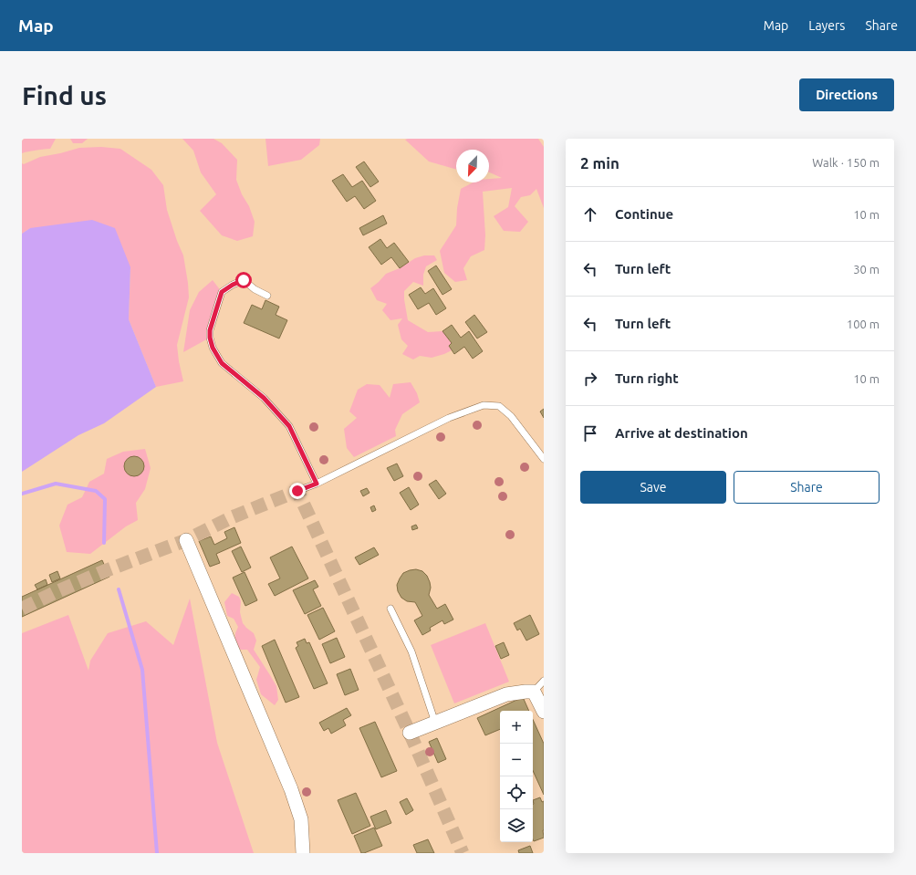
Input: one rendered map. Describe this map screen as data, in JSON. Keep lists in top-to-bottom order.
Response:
{
  "north": "bottom left",
  "page": {
    "header": "Map",
    "nav": ["Map", "Layers", "Share"],
    "buttons": [
      "Directions",
      ["Save", "Share"]
    ],
    "title": "Find us",
    "heading": ["2 min", "Walk · 150 m"],
    "list": [
      ["Continue", "10 m"],
      ["Turn left", "30 m"],
      ["Turn left", "100 m"],
      ["Turn right", "10 m"],
      "Arrive at destination"
    ],
    "map_buttons": ["+", "−"]
  }
}
